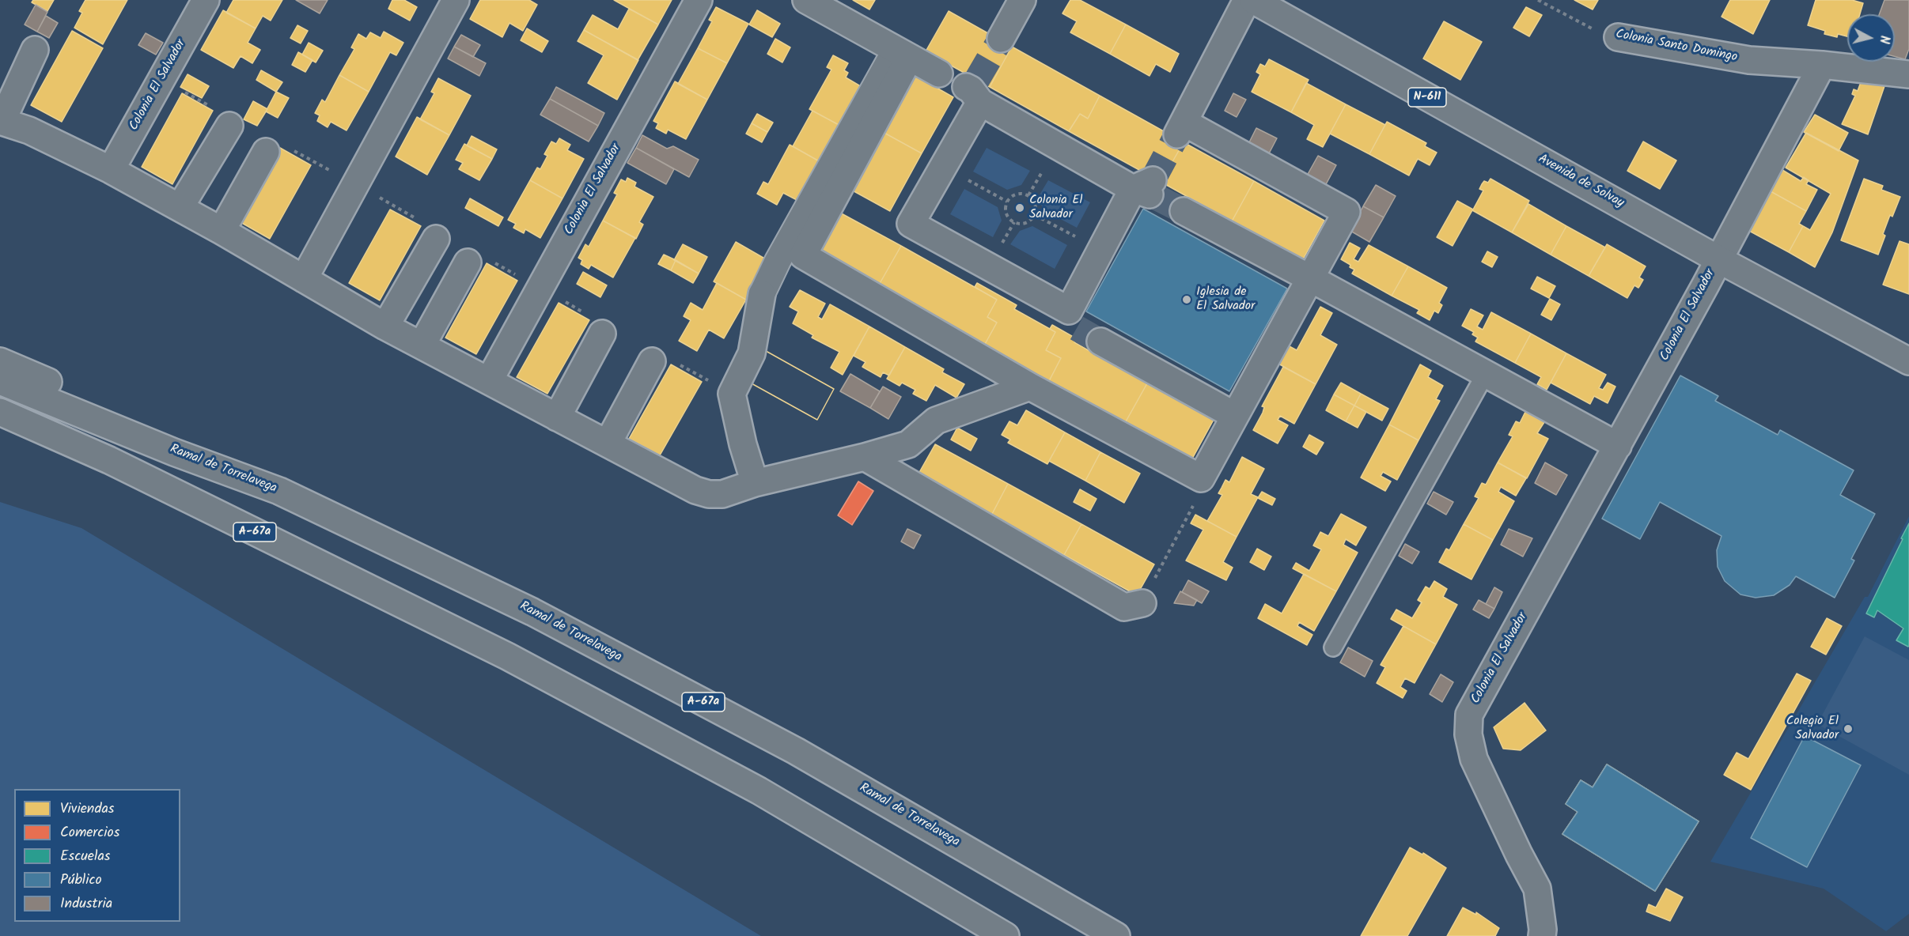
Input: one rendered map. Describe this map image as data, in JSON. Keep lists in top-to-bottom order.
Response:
{
  "streets": {
    "main road": [
      "Colonia Santo Domingo",
      "Colonia El Salvador",
      "N-611",
      "Avenida de Solvay",
      "Ramal de Torrelavega",
      "A-67a"
    ]
  },
  "crossings": [
    ["Colonia El Salvador", "Avenida de Solvay"]
  ],
  "places": ["Colonia El Salvador", "Iglesia de El Salvador", "Colegio El Salvador"],
  "legend": [
    "Viviendas",
    "Comercios",
    "Escuelas",
    "Público",
    "Industria"
  ],
  "north": "right"
}
